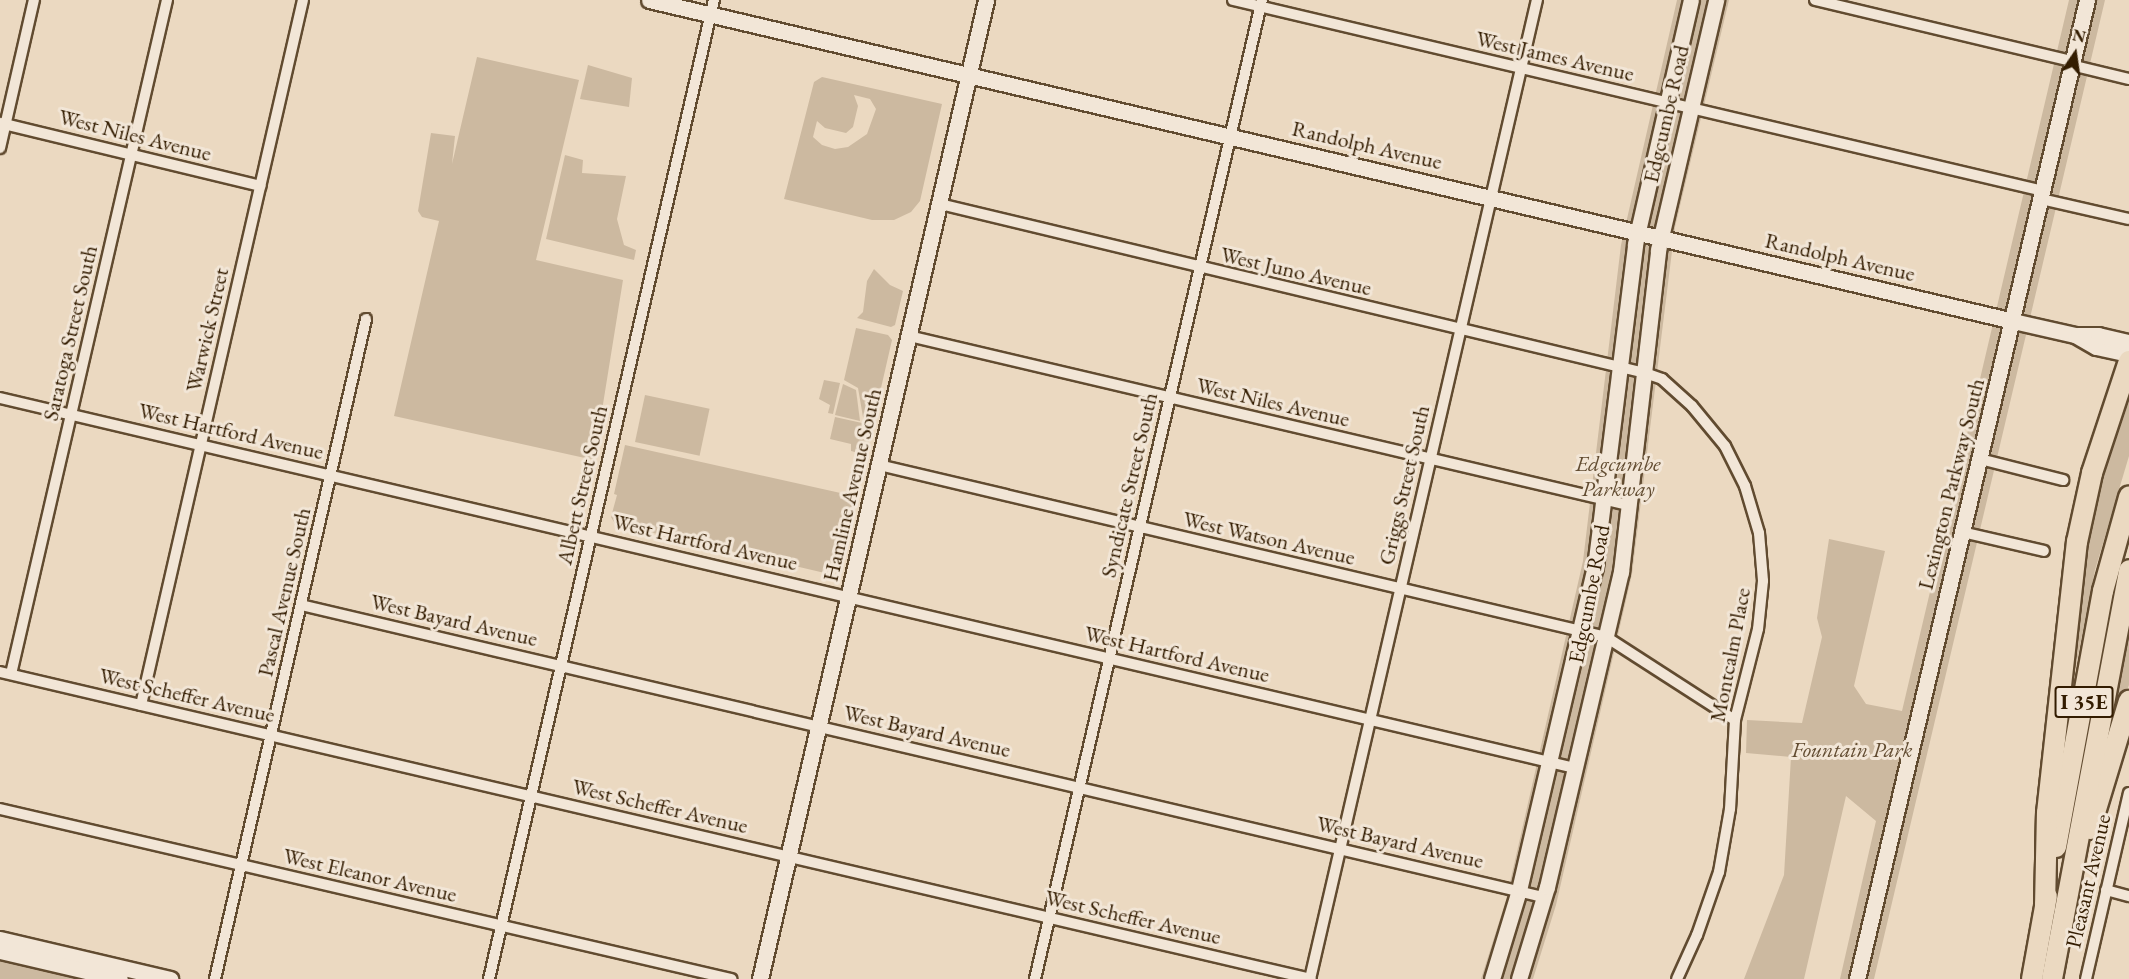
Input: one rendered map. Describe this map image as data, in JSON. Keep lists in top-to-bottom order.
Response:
{
  "streets": {
    "highway": ["I 35E"],
    "street": [
      "West James Avenue",
      "Edgcumbe Road",
      "West Niles Avenue",
      "Randolph Avenue",
      "West Juno Avenue",
      "Warwick Street",
      "Saratoga Street South",
      "West Hartford Avenue",
      "Lexington Parkway South",
      "Albert Street South",
      "Hamline Avenue South",
      "Syndicate Street South",
      "Griggs Street South",
      "West Watson Avenue",
      "Pascal Avenue South",
      "West Bayard Avenue",
      "Montcalm Place",
      "West Scheffer Avenue",
      "West Eleanor Avenue",
      "Pleasant Avenue"
    ]
  },
  "crossings": [
    ["West James Avenue", "Edgcumbe Road"],
    ["West James Avenue", "Lexington Parkway South"],
    ["West James Avenue", "Syndicate Street South"],
    ["West James Avenue", "Griggs Street South"],
    ["Edgcumbe Road", "West Niles Avenue"],
    ["Edgcumbe Road", "Randolph Avenue"],
    ["Edgcumbe Road", "West Juno Avenue"],
    ["Edgcumbe Road", "West Hartford Avenue"],
    ["Edgcumbe Road", "West Watson Avenue"],
    ["Edgcumbe Road", "West Bayard Avenue"],
    ["Edgcumbe Road", "Montcalm Place"],
    ["West Niles Avenue", "Warwick Street"],
    ["West Niles Avenue", "Saratoga Street South"],
    ["West Niles Avenue", "Hamline Avenue South"],
    ["West Niles Avenue", "Syndicate Street South"],
    ["West Niles Avenue", "Griggs Street South"],
    ["Randolph Avenue", "Lexington Parkway South"],
    ["Randolph Avenue", "Albert Street South"],
    ["Randolph Avenue", "Hamline Avenue South"],
    ["Randolph Avenue", "Syndicate Street South"],
    ["Randolph Avenue", "Griggs Street South"],
    ["West Juno Avenue", "Hamline Avenue South"],
    ["West Juno Avenue", "Syndicate Street South"],
    ["West Juno Avenue", "Griggs Street South"],
    ["West Juno Avenue", "Montcalm Place"],
    ["Warwick Street", "West Hartford Avenue"],
    ["Warwick Street", "West Scheffer Avenue"],
    ["Saratoga Street South", "West Hartford Avenue"],
    ["Saratoga Street South", "West Scheffer Avenue"],
    ["West Hartford Avenue", "Albert Street South"],
    ["West Hartford Avenue", "Hamline Avenue South"],
    ["West Hartford Avenue", "Syndicate Street South"],
    ["West Hartford Avenue", "Griggs Street South"],
    ["West Hartford Avenue", "Pascal Avenue South"],
    ["Albert Street South", "West Bayard Avenue"],
    ["Albert Street South", "West Scheffer Avenue"],
    ["Albert Street South", "West Eleanor Avenue"],
    ["Hamline Avenue South", "West Watson Avenue"],
    ["Hamline Avenue South", "West Bayard Avenue"],
    ["Hamline Avenue South", "West Scheffer Avenue"],
    ["Syndicate Street South", "West Watson Avenue"],
    ["Syndicate Street South", "West Bayard Avenue"],
    ["Syndicate Street South", "West Scheffer Avenue"],
    ["Griggs Street South", "West Watson Avenue"],
    ["Griggs Street South", "West Bayard Avenue"],
    ["Griggs Street South", "West Scheffer Avenue"],
    ["West Watson Avenue", "Montcalm Place"],
    ["Pascal Avenue South", "West Bayard Avenue"],
    ["Pascal Avenue South", "West Scheffer Avenue"],
    ["Pascal Avenue South", "West Eleanor Avenue"]
  ],
  "parks": ["Edgcumbe Parkway", "Fountain Park"],
  "north": "top"
}
